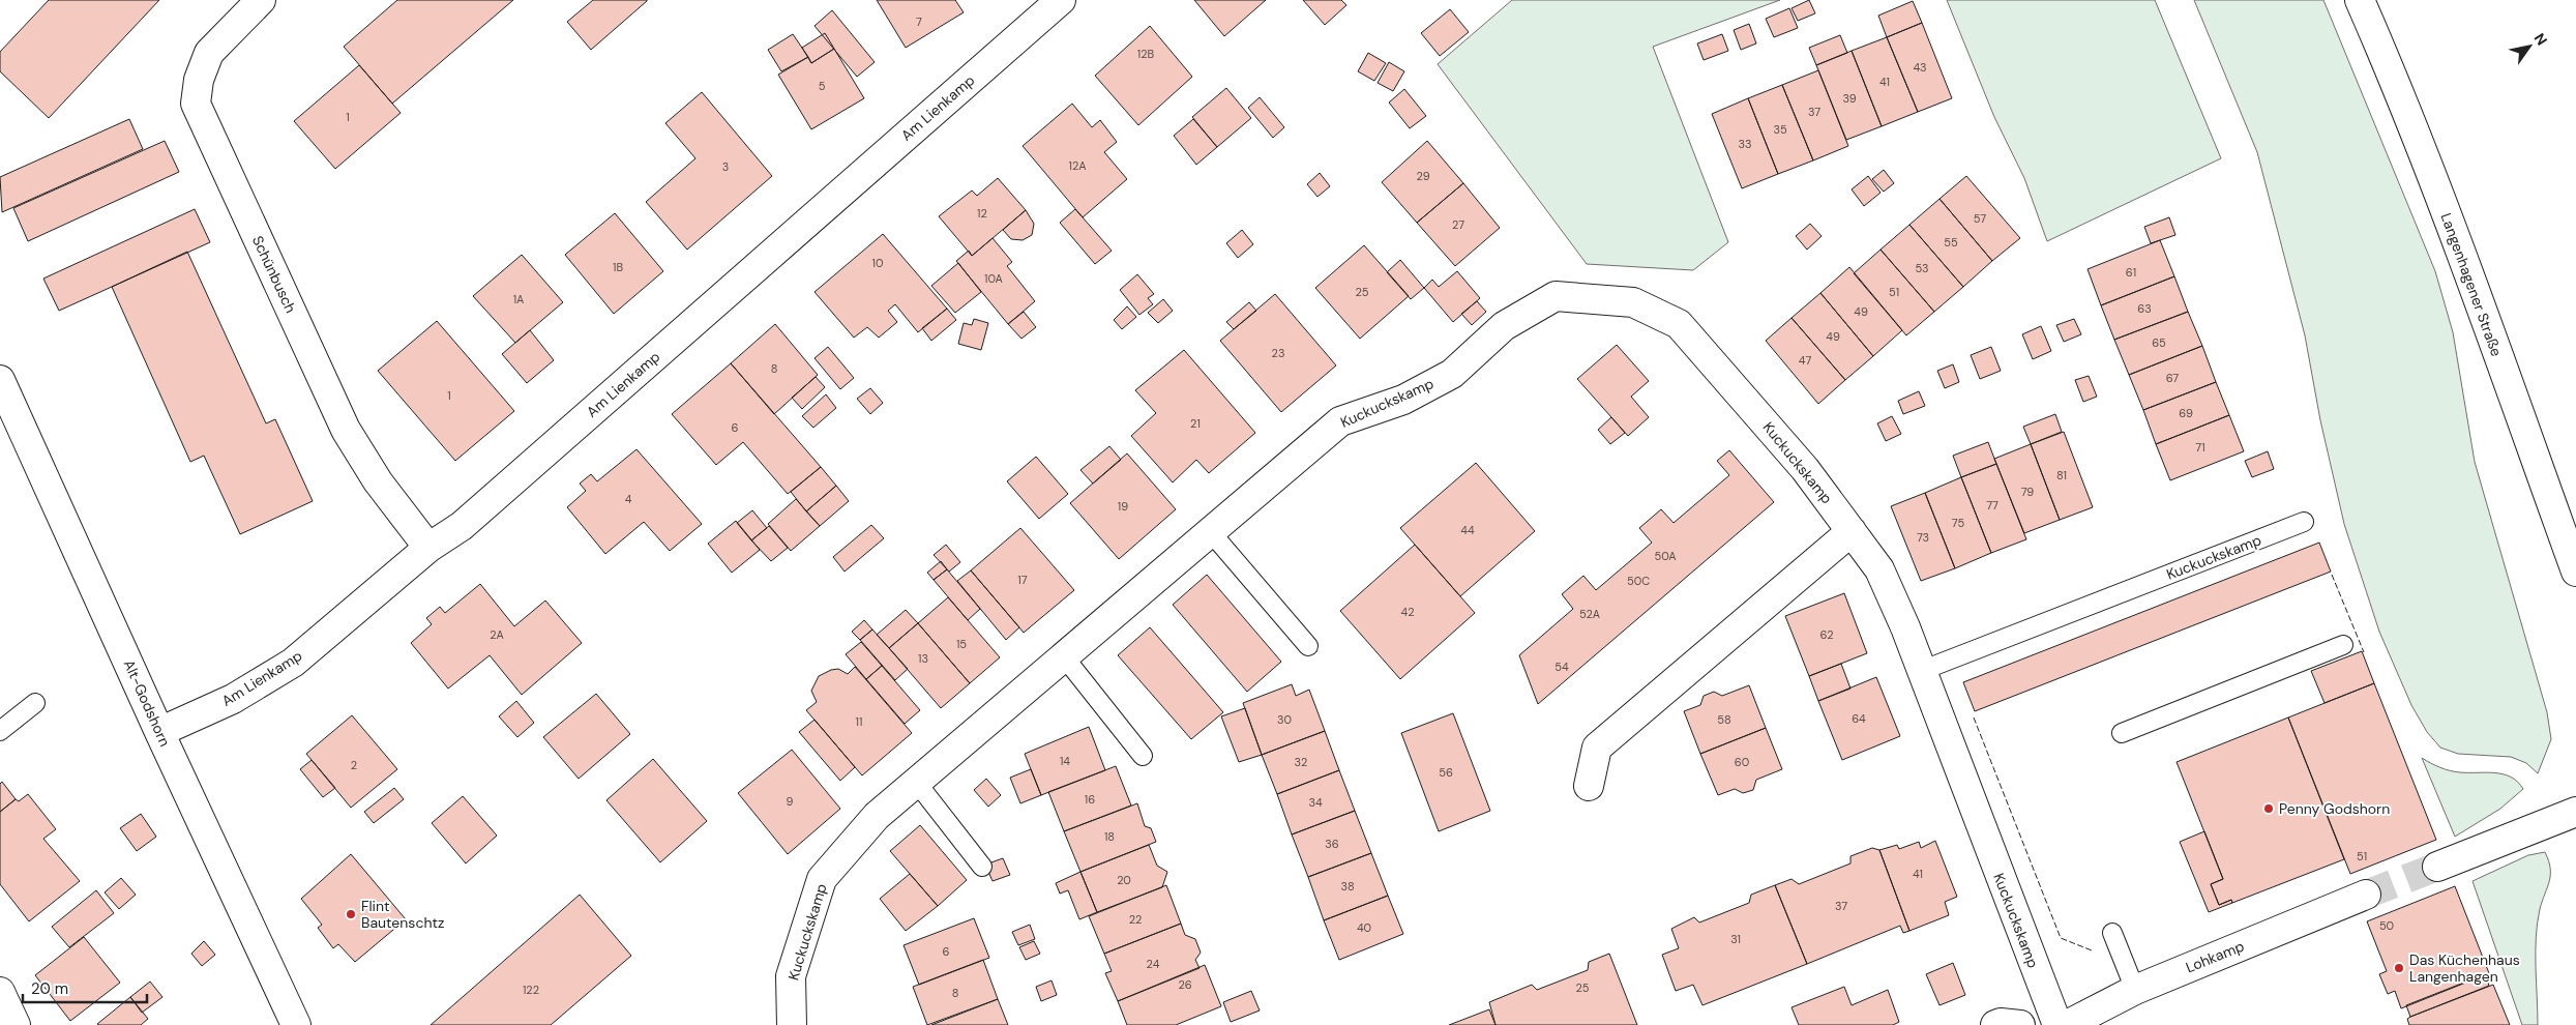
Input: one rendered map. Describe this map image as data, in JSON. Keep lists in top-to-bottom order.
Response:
{
  "streets": {
    "street": [
      "Am Lienkamp",
      "Schünbusch",
      "Langenhagener Straße",
      "Kuckuckskamp",
      "Alt-Godshorn",
      "Lohkamp"
    ]
  },
  "crossings": [
    ["Am Lienkamp", "Schünbusch"],
    ["Am Lienkamp", "Alt-Godshorn"]
  ],
  "places": ["Penny Godshorn", "Flint Bautenschtz", "Das Küchenhaus Langenhagen"],
  "house_numbers": [
    "7",
    "12B",
    "43",
    "41",
    "5",
    "39",
    "37",
    "1",
    "35",
    "33",
    "12A",
    "3",
    "29",
    "12",
    "57",
    "27",
    "55",
    "10",
    "1B",
    "53",
    "61",
    "10A",
    "25",
    "51",
    "1A",
    "63",
    "49",
    "49",
    "65",
    "23",
    "47",
    "8",
    "67",
    "1",
    "69",
    "21",
    "6",
    "71",
    "81",
    "79",
    "4",
    "77",
    "19",
    "75",
    "44",
    "73",
    "50A",
    "17",
    "50C",
    "42",
    "52A",
    "2A",
    "62",
    "15",
    "13",
    "54",
    "64",
    "30",
    "58",
    "11",
    "14",
    "32",
    "60",
    "2",
    "56",
    "16",
    "9",
    "34",
    "18",
    "36",
    "51",
    "41",
    "20",
    "38",
    "37",
    "22",
    "50",
    "40",
    "31",
    "6",
    "24",
    "26",
    "25",
    "122",
    "8"
  ],
  "scale_bar": "20 m",
  "north": "top right"
}
